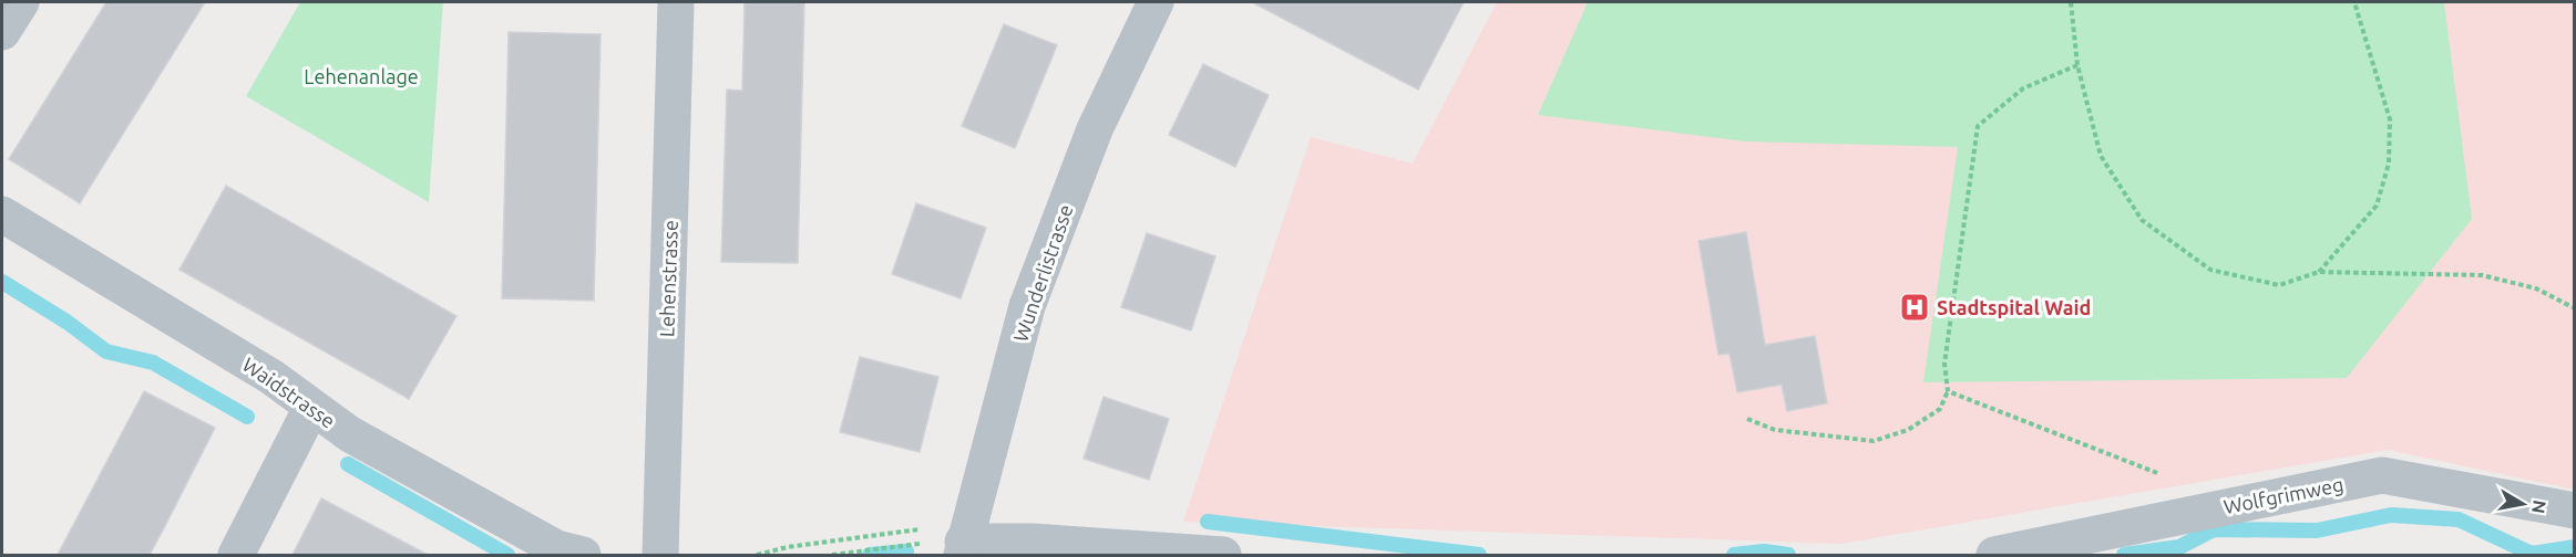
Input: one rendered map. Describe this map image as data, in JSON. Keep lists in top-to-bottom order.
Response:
{
  "streets": {
    "street": [
      "Wunderlistrasse",
      "Lehenstrasse",
      "Waidstrasse",
      "Wolfgrimweg"
    ]
  },
  "parks": ["Lehenanlage"],
  "places": {
    "hospital": ["Stadtspital Waid"]
  },
  "north": "right"
}
